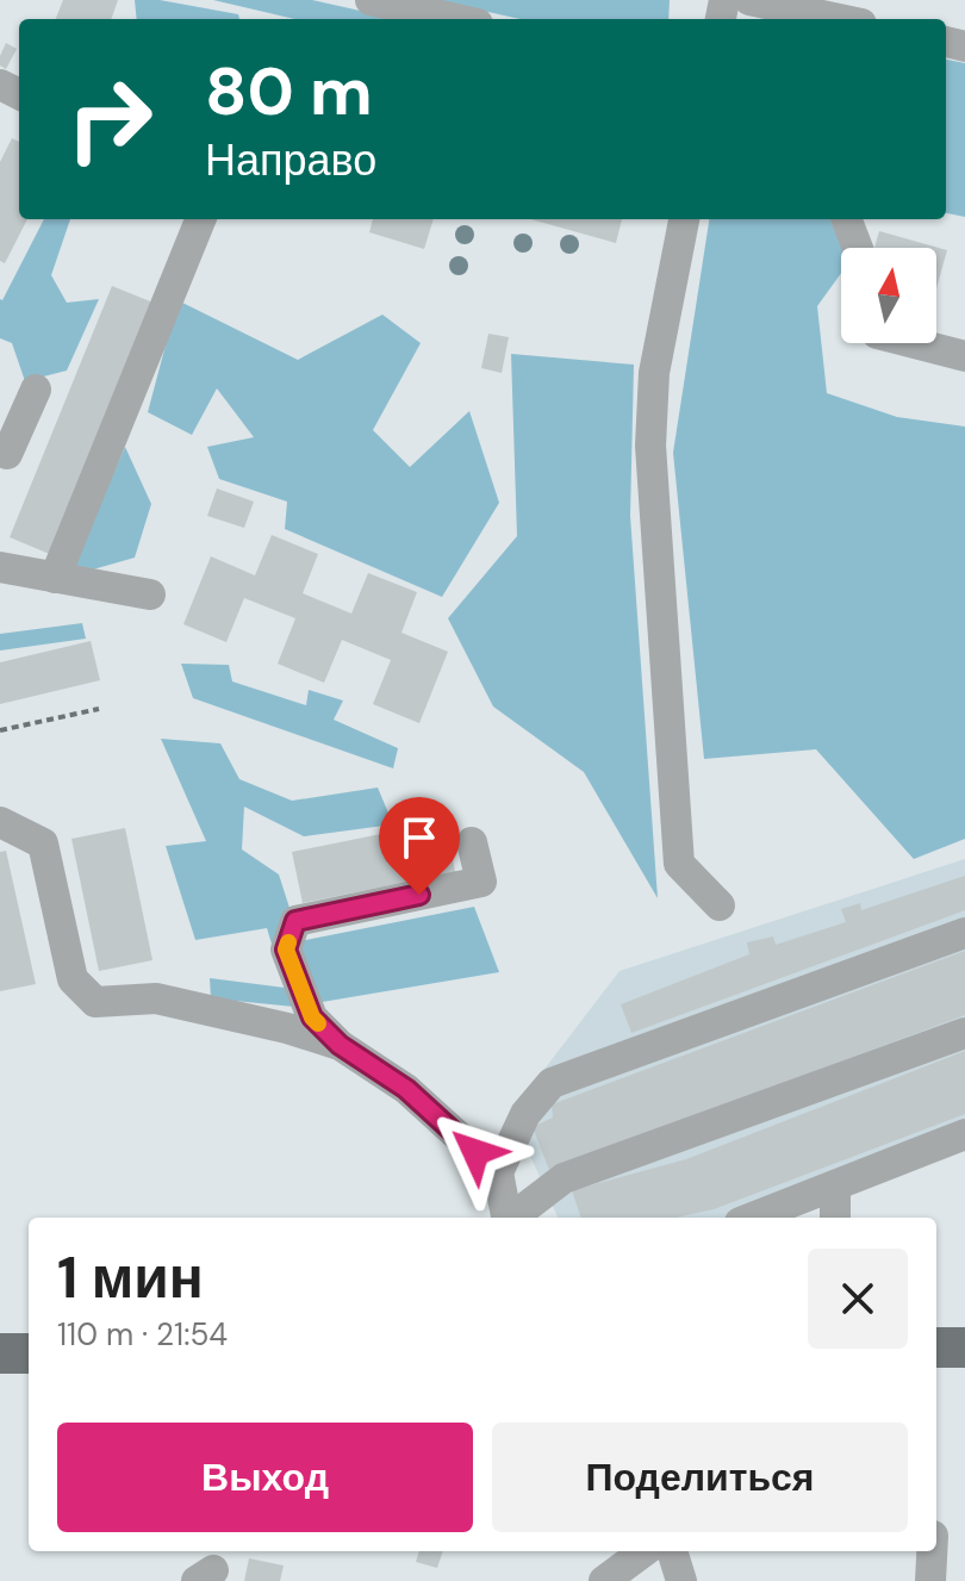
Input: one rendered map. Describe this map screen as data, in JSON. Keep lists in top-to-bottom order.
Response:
{
  "north": "top",
  "page": {
    "turn": ["80 m", "Направо"],
    "heading": ["1 мин", "110 m · 21:54"],
    "buttons": ["Выход", "Поделиться"]
  }
}
